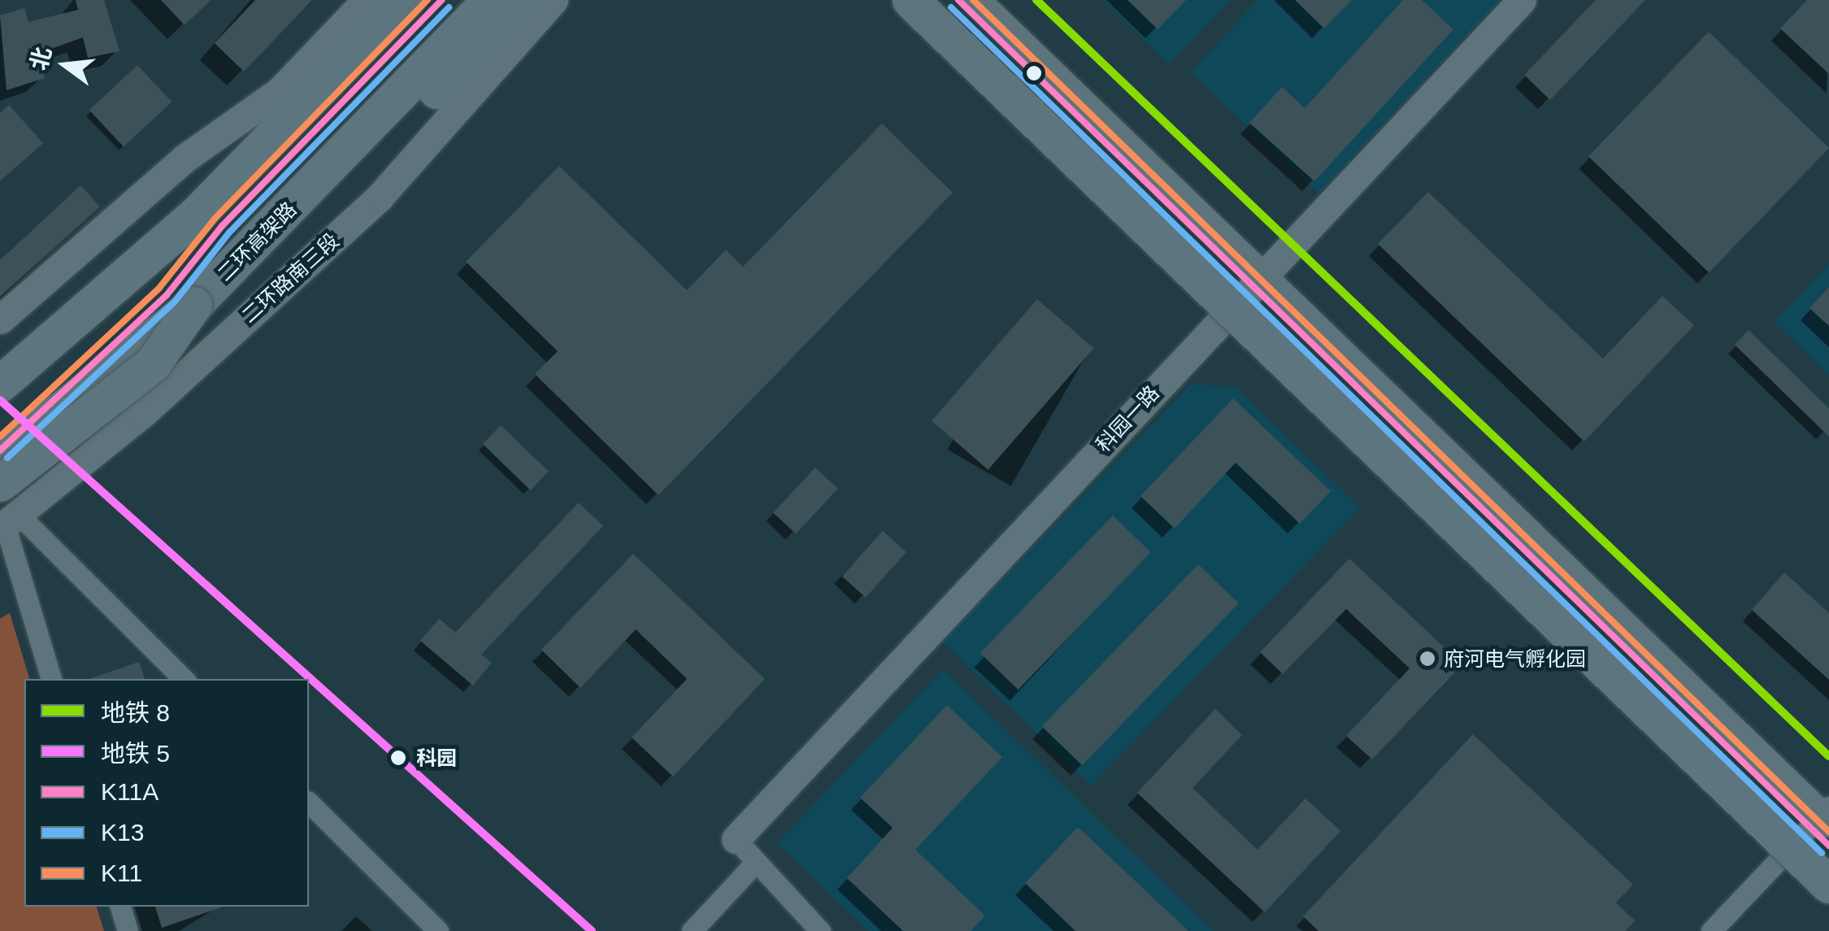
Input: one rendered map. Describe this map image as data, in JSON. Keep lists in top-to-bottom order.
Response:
{
  "streets": {
    "highway": ["二环高架路"],
    "main road": ["二环路南三段", "科园一路"]
  },
  "places": ["府河电气孵化园", "科园"],
  "lines": [
    "metro line 8",
    "transit line K11A",
    "transit line K11",
    "transit line K13",
    "metro line 5"
  ],
  "legend": [
    "地铁 8",
    "地铁 5",
    "K11A",
    "K13",
    "K11"
  ],
  "north": "left"
}
